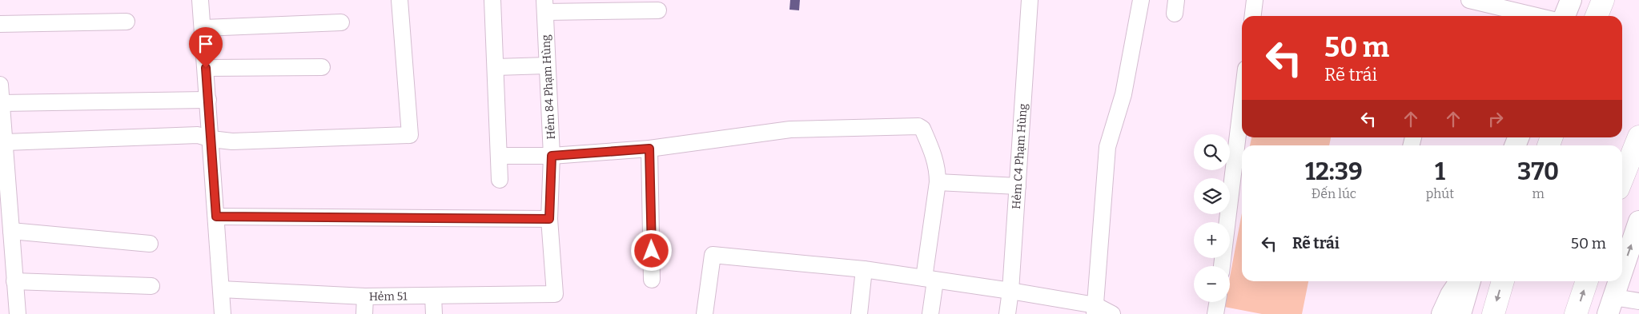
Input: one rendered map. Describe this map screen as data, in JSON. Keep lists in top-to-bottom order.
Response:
{
  "streets": {
    "street": ["Hẻm 84 Phạm Hùng", "Hẻm C4 Phạm Hùng", "Hẻm 51"]
  },
  "crossings": [
    ["Hẻm 84 Phạm Hùng", "Hẻm 51"]
  ],
  "page": {
    "turn": ["50 m", "Rẽ trái"],
    "map_buttons": ["+", "−"],
    "eta": [
      "12:39",
      "Đến lúc",
      "1",
      "phút",
      "370",
      "m"
    ],
    "list": [
      {
        "name": "Rẽ trái",
        "value": "50 m"
      }
    ]
  }
}
